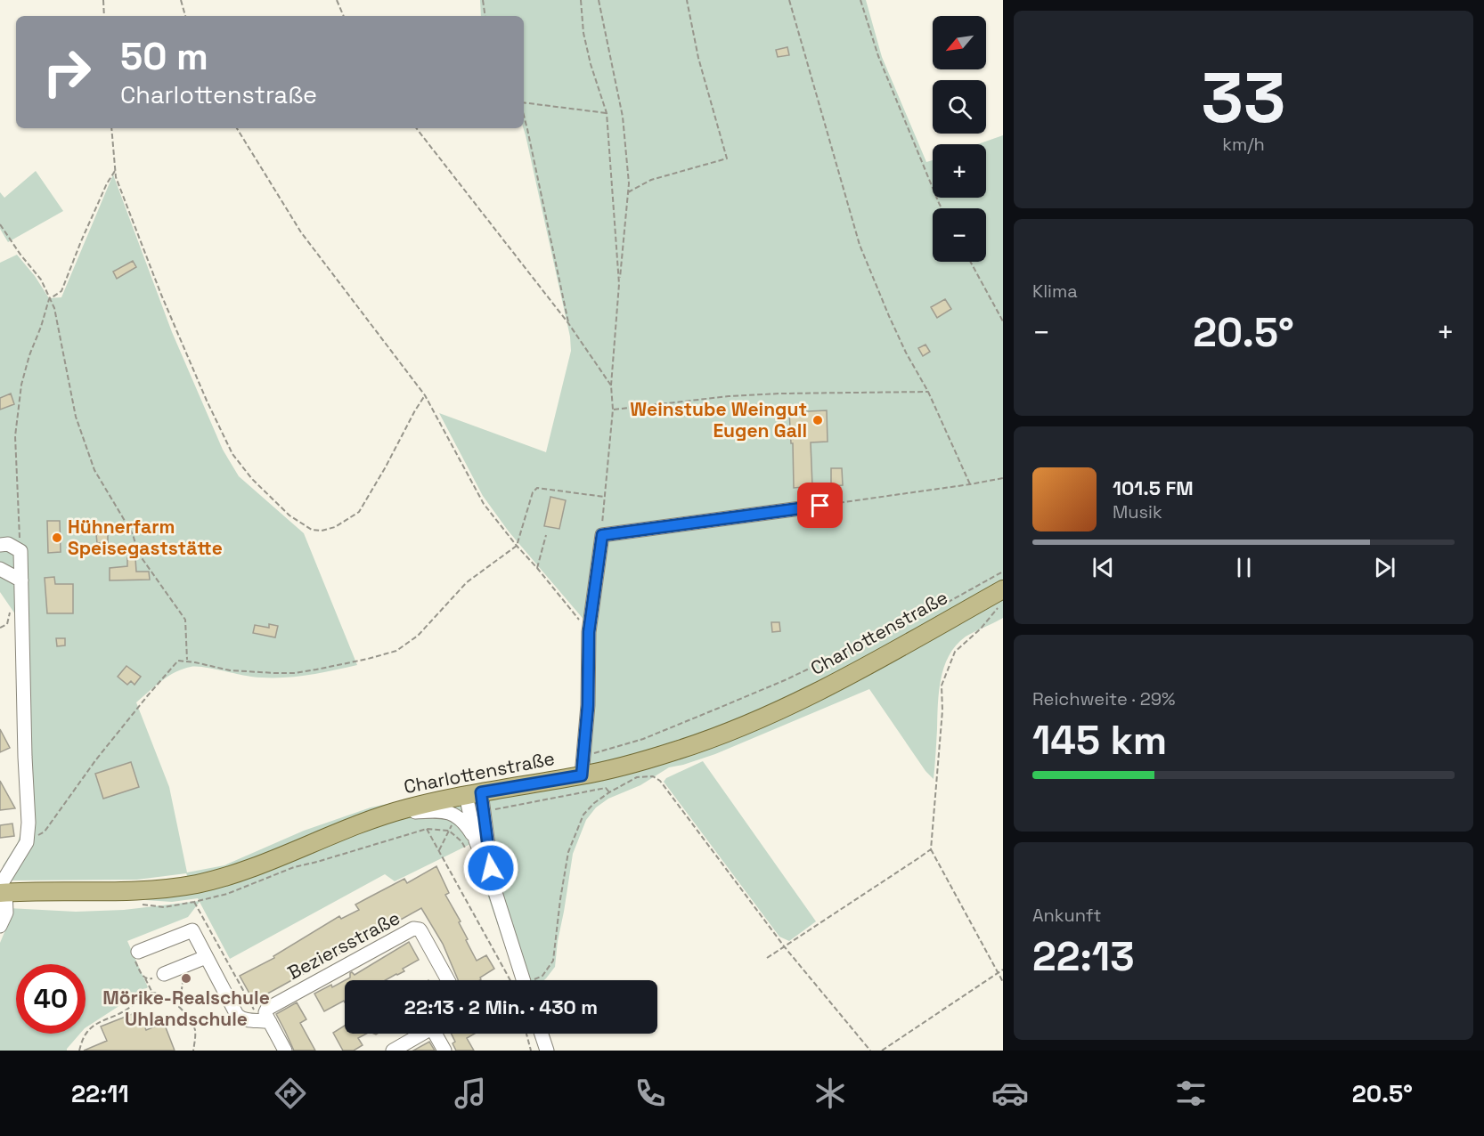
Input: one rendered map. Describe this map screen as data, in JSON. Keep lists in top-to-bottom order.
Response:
{
  "streets": {
    "main road": ["Charlottenstraße"],
    "street": ["Beziersstraße"]
  },
  "places": ["Weinstube Weingut Eugen Gall", "Hühnerfarm Speisegaststätte", "Mörike-Realschule Uhlandschule"],
  "north": "bottom left",
  "page": {
    "tile": [
      ["33", "km/h"],
      "Klima",
      ["Reichweite · 29%", "145 km"],
      ["Ankunft", "22:13"]
    ],
    "map_buttons": ["+", "−"],
    "turn": ["50 m", "Charlottenstraße"],
    "heat": ["−", "20.5°", "+"],
    "song": ["101.5 FM", "Musik"],
    "limit": "40",
    "trip": "22:13 · 2 Min. · 430 m",
    "tabs": ["22:11", "20.5°"]
  }
}
